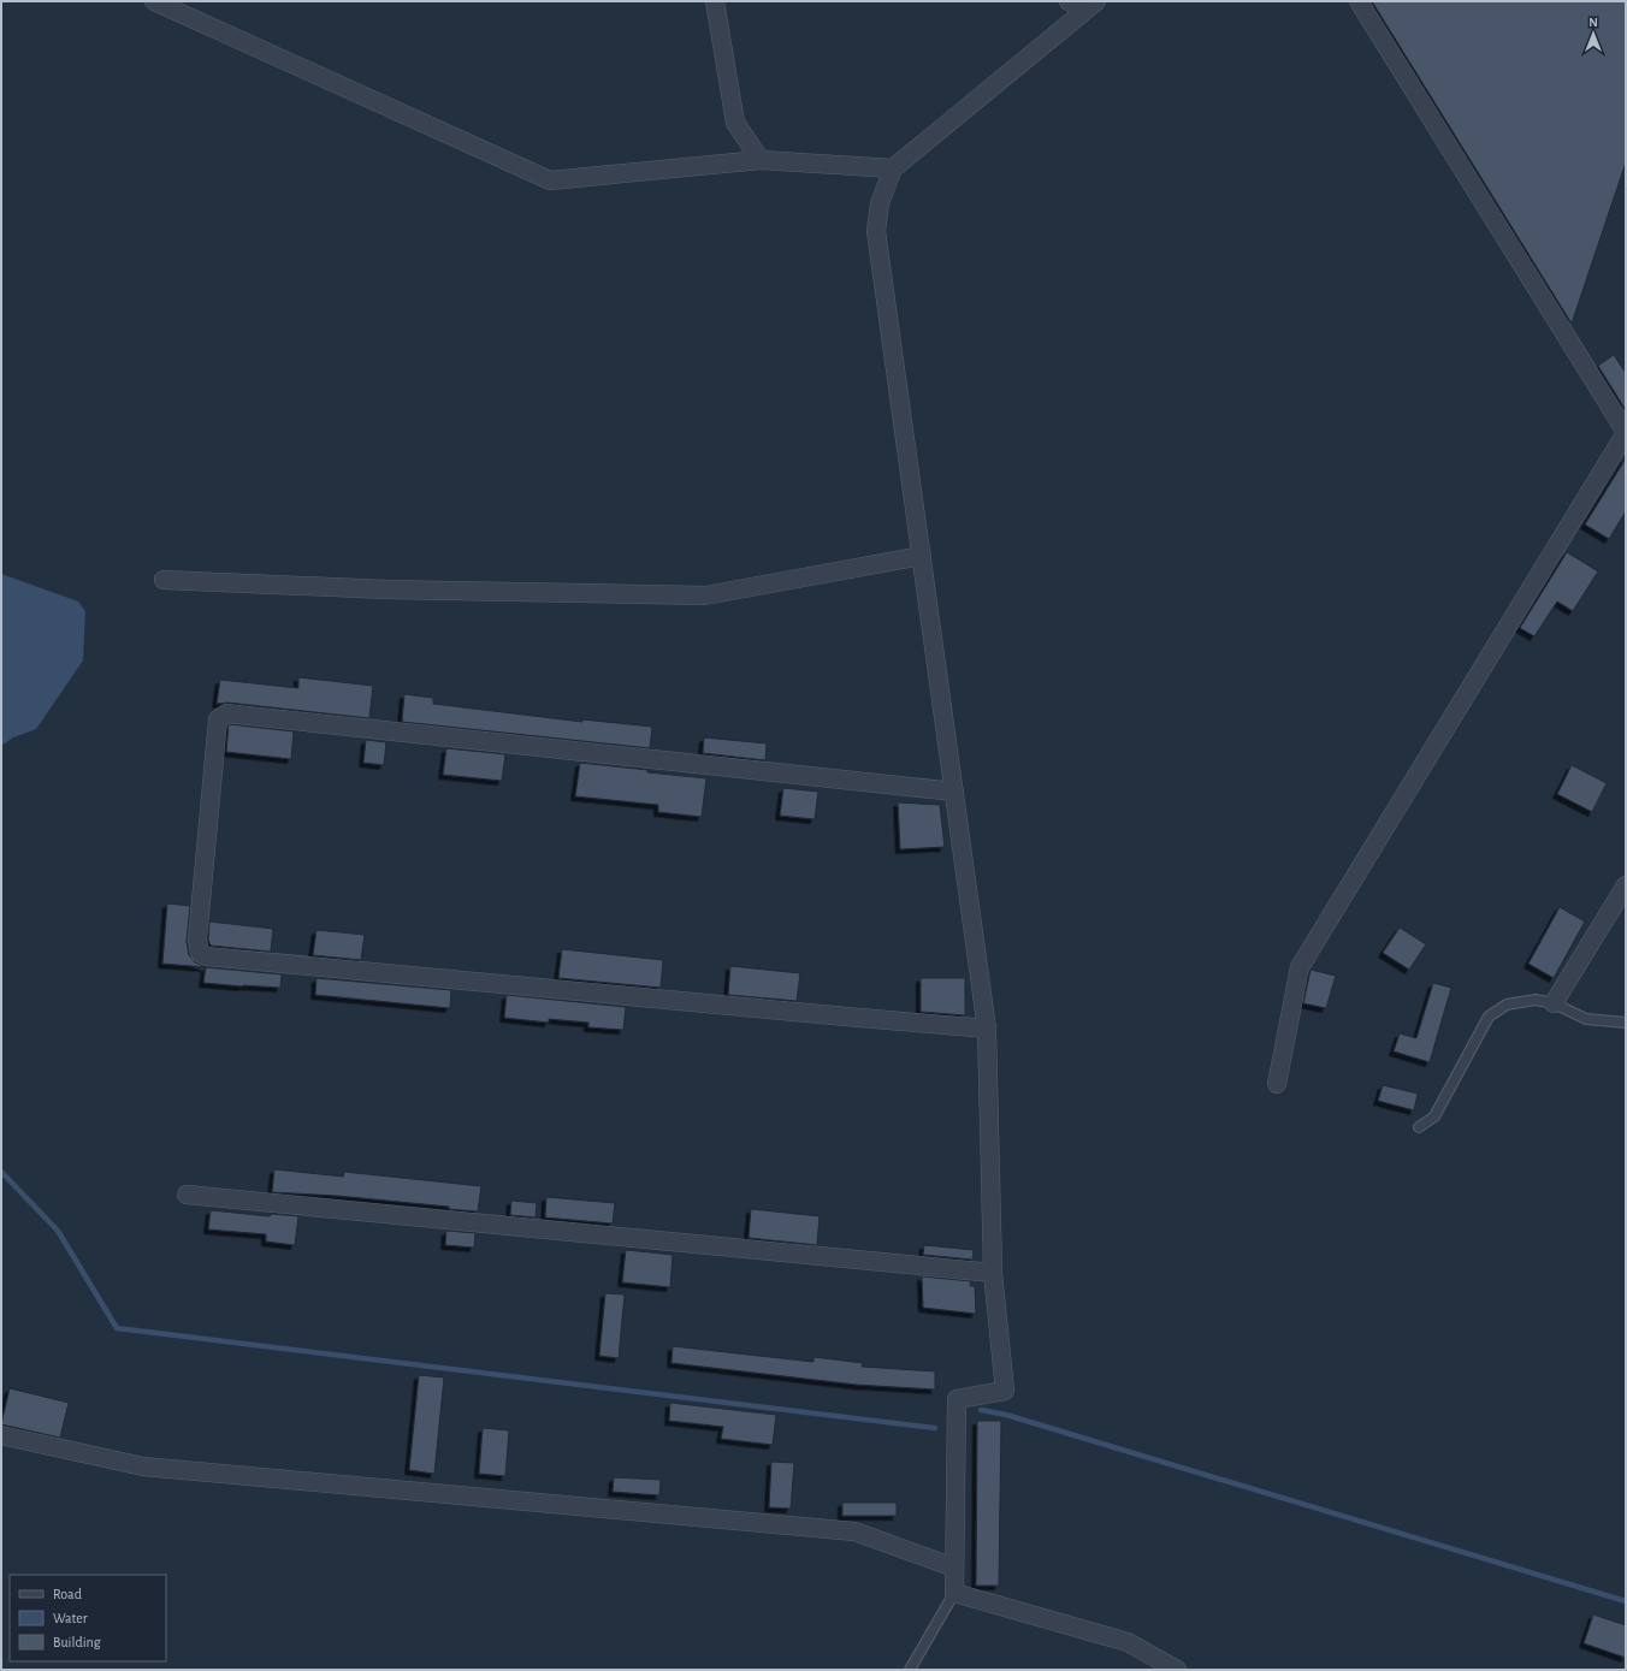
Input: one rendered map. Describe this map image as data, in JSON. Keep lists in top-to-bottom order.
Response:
{
  "legend": ["Road", "Water", "Building"],
  "north": "top"
}
